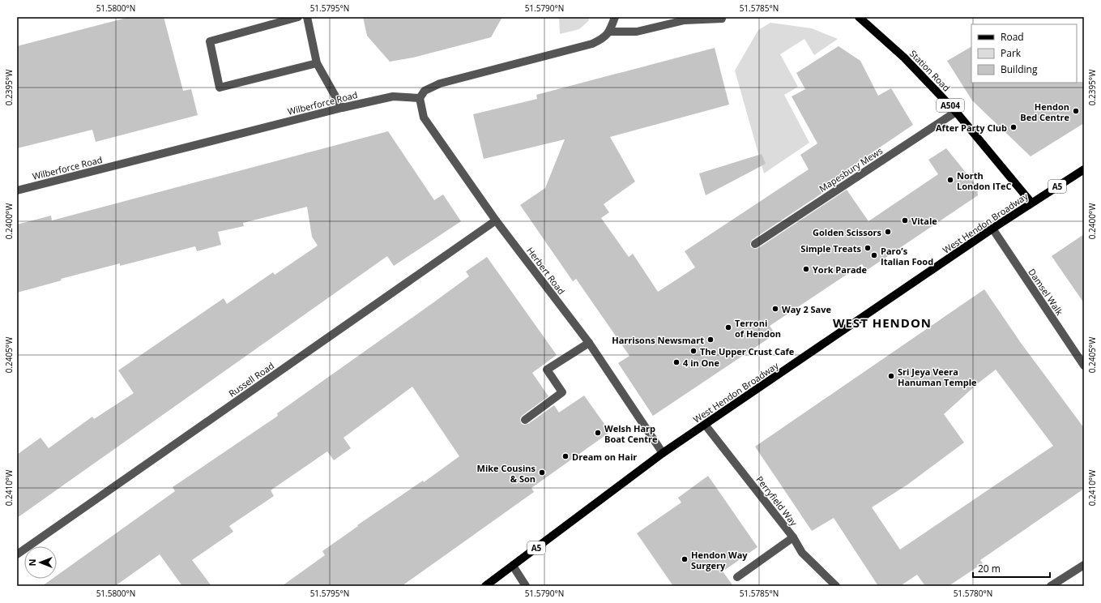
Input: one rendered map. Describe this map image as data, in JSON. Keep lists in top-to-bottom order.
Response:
{
  "streets": {
    "main road": [
      "Station Road",
      "A504",
      "A5",
      "West Hendon Broadway"
    ],
    "street": [
      "Wilberforce Road",
      "Mapesbury Mews",
      "Herbert Road",
      "Damsel Walk",
      "Russell Road",
      "Perryfield Way"
    ]
  },
  "crossings": [
    ["Station Road", "Mapesbury Mews"],
    ["Station Road", "West Hendon Broadway"],
    ["Wilberforce Road", "Herbert Road"],
    ["West Hendon Broadway", "Herbert Road"],
    ["West Hendon Broadway", "Damsel Walk"],
    ["West Hendon Broadway", "Perryfield Way"],
    ["Herbert Road", "Russell Road"]
  ],
  "districts": ["WEST HENDON"],
  "places": [
    "Hendon Bed Centre",
    "After Party Club",
    "North London ITeC",
    "Vitale",
    "Golden Scissors",
    "Simple Treats",
    "Paro’s Italian Food",
    "York Parade",
    "Way 2 Save",
    "Terroni of Hendon",
    "Harrisons Newsmart",
    "The Upper Crust Cafe",
    "4 in One",
    "Sri Jeya Veera Hanuman Temple",
    "Welsh Harp Boat Centre",
    "Dream on Hair",
    "Mike Cousins & Son",
    "Hendon Way Surgery"
  ],
  "legend": ["Road", "Park", "Building"],
  "scale_bar": "20 m",
  "north": "left",
  "coordinates": [
    "51.5800°N",
    "51.5795°N",
    "51.5790°N",
    "51.5785°N",
    "0.2395°W",
    "0.2400°W",
    "0.2405°W",
    "0.2410°W",
    "51.5780°N"
  ]
}
